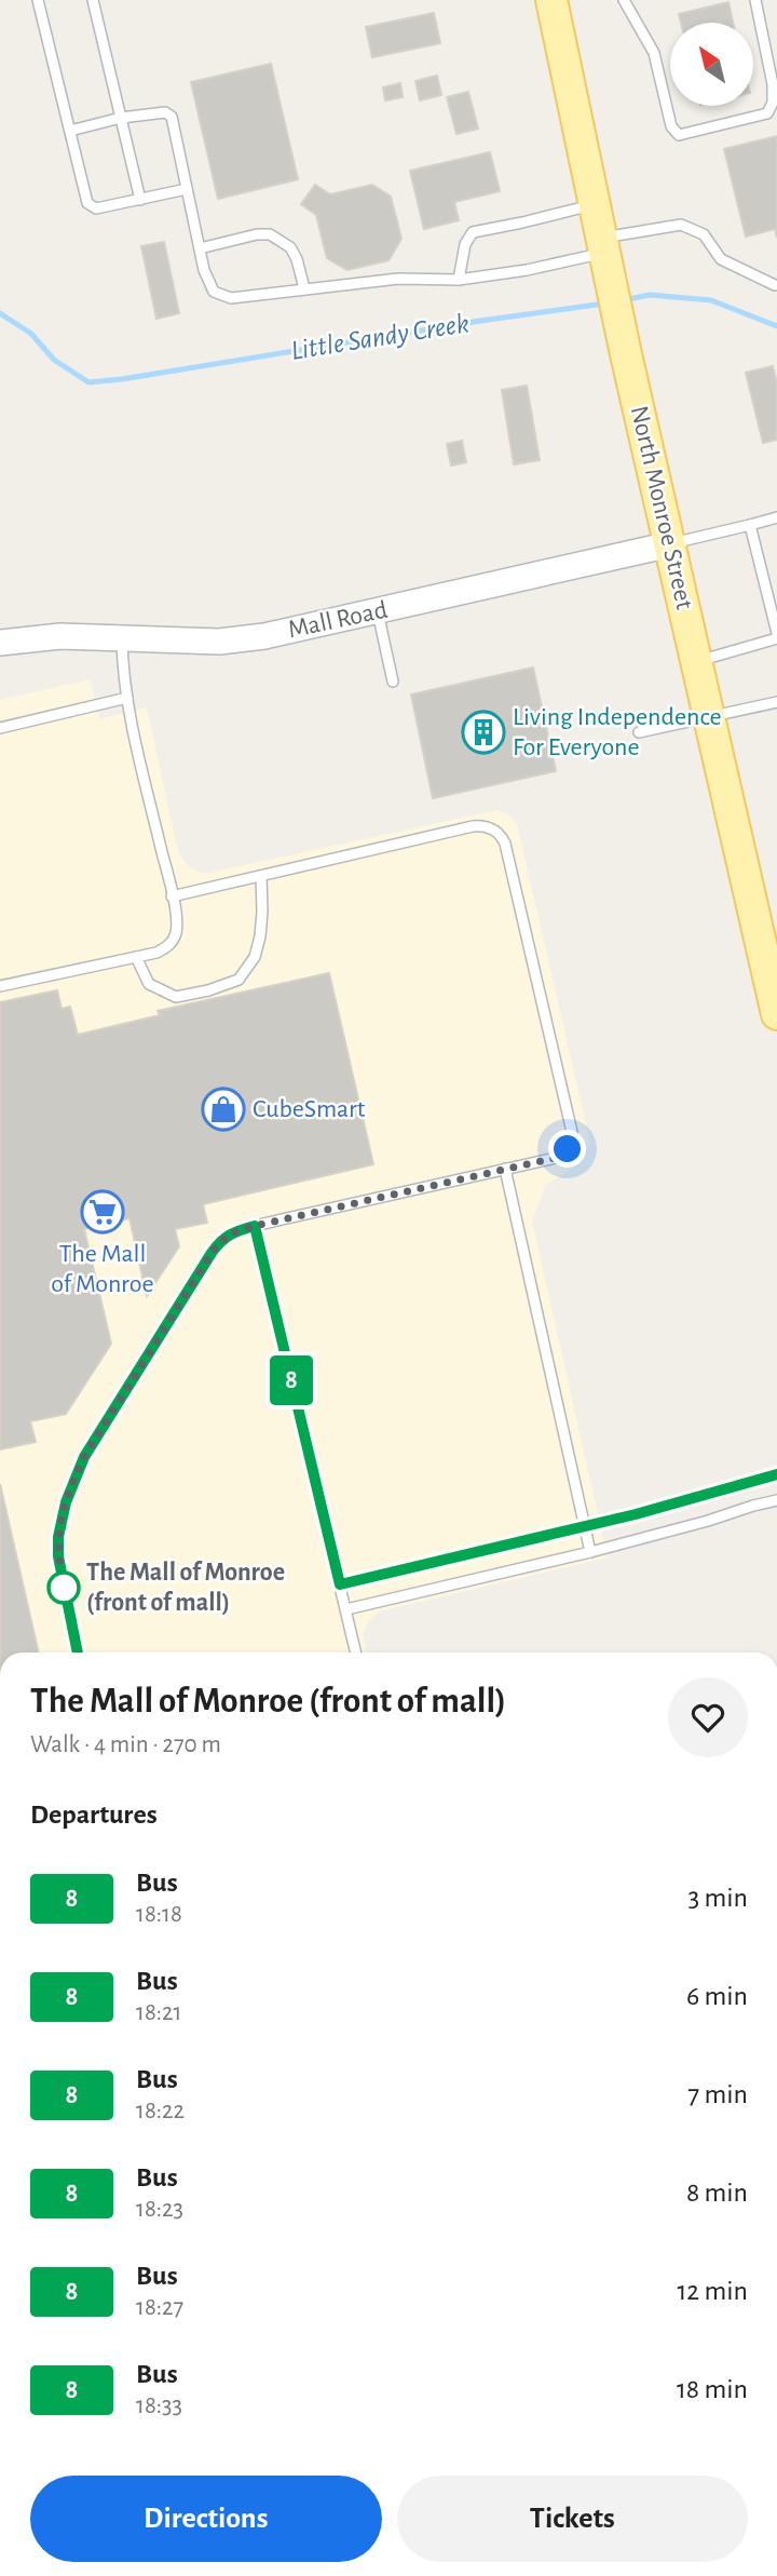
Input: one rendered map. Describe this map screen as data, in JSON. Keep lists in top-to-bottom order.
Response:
{
  "streets": {
    "main road": ["North Monroe Street"],
    "street": ["Mall Road"]
  },
  "crossings": [
    ["North Monroe Street", "Mall Road"]
  ],
  "water": ["Little Sandy Creek"],
  "places": {
    "building": ["Living Independence For Everyone"],
    "shop": ["CubeSmart"],
    "supermarket": ["The Mall of Monroe"],
    "other": ["The Mall of Monroe (front of mall)"]
  },
  "lines": ["bus line 8"],
  "north": "top left",
  "page": {
    "on_map": "8",
    "heading": [
      ["The Mall of Monroe (front of mall)", "Walk · 4 min · 270 m"],
      "Departures"
    ],
    "list": [
      {
        "mark": "8",
        "name": "Bus",
        "note": "18:18",
        "value": "3 min"
      },
      {
        "mark": "8",
        "name": "Bus",
        "note": "18:21",
        "value": "6 min"
      },
      {
        "mark": "8",
        "name": "Bus",
        "note": "18:22",
        "value": "7 min"
      },
      {
        "mark": "8",
        "name": "Bus",
        "note": "18:23",
        "value": "8 min"
      },
      {
        "mark": "8",
        "name": "Bus",
        "note": "18:27",
        "value": "12 min"
      },
      {
        "mark": "8",
        "name": "Bus",
        "note": "18:33",
        "value": "18 min"
      }
    ],
    "buttons": ["Directions", "Tickets"]
  }
}
